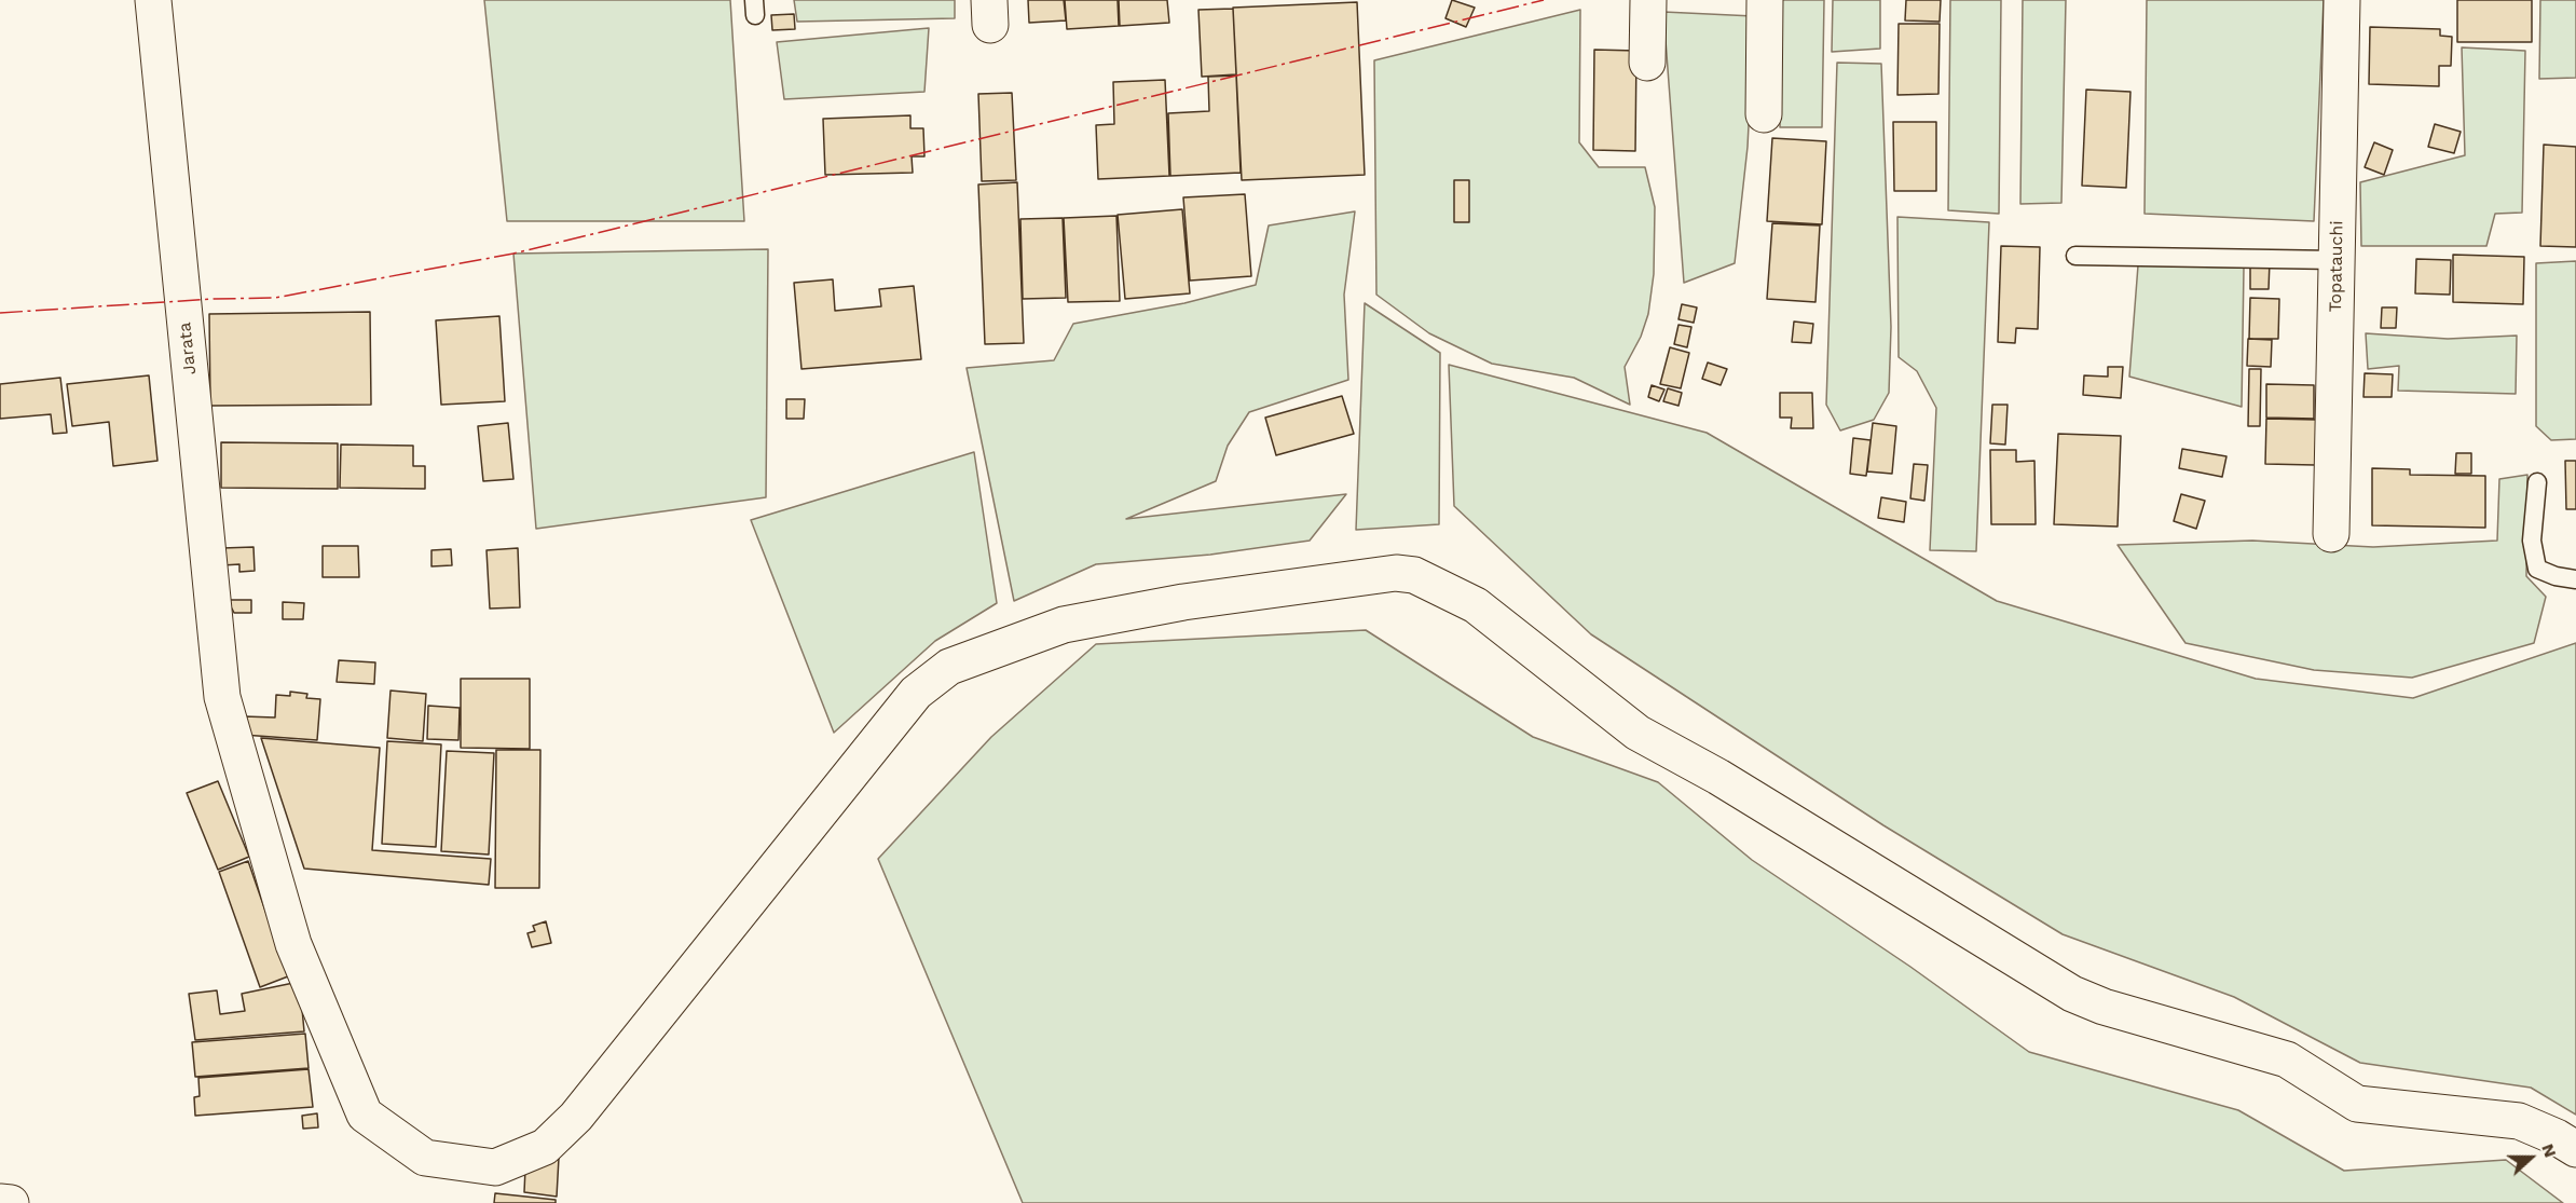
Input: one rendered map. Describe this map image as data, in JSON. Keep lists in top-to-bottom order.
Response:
{
  "streets": {
    "street": ["Topatauchi", "Jarata"]
  },
  "north": "right"
}
